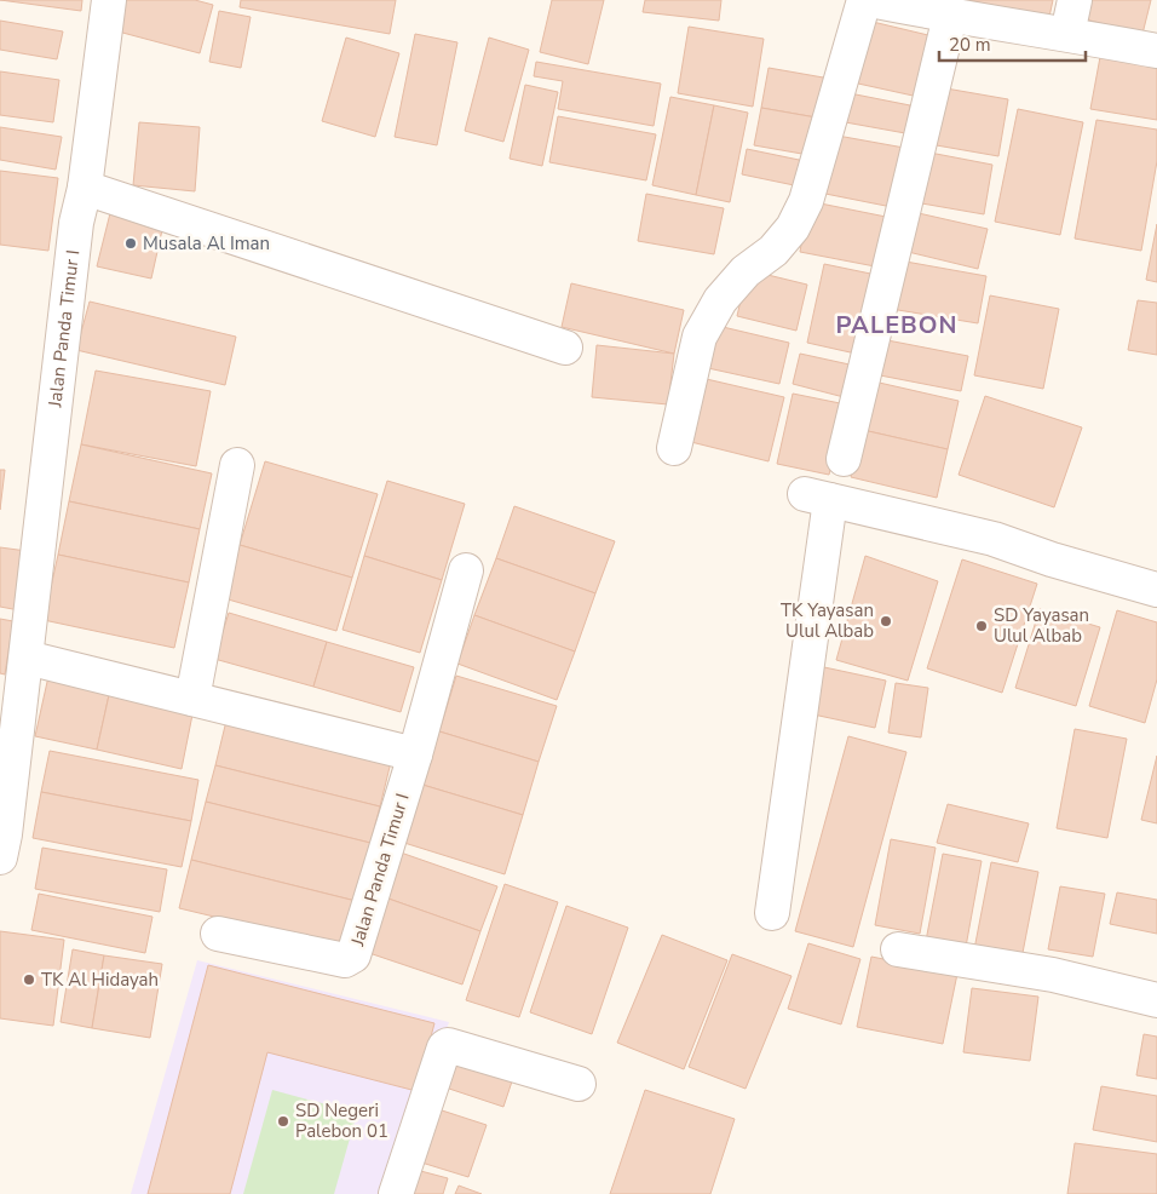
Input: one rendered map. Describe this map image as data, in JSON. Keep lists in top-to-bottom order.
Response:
{
  "streets": {
    "street": ["Jalan Panda Timur I"]
  },
  "districts": ["PALEBON"],
  "places": [
    "Musala Al Iman",
    "TK Yayasan Ulul Albab",
    "SD Yayasan Ulul Albab",
    "TK Al Hidayah",
    "SD Negeri Palebon 01"
  ],
  "scale_bar": "20 m"
}
